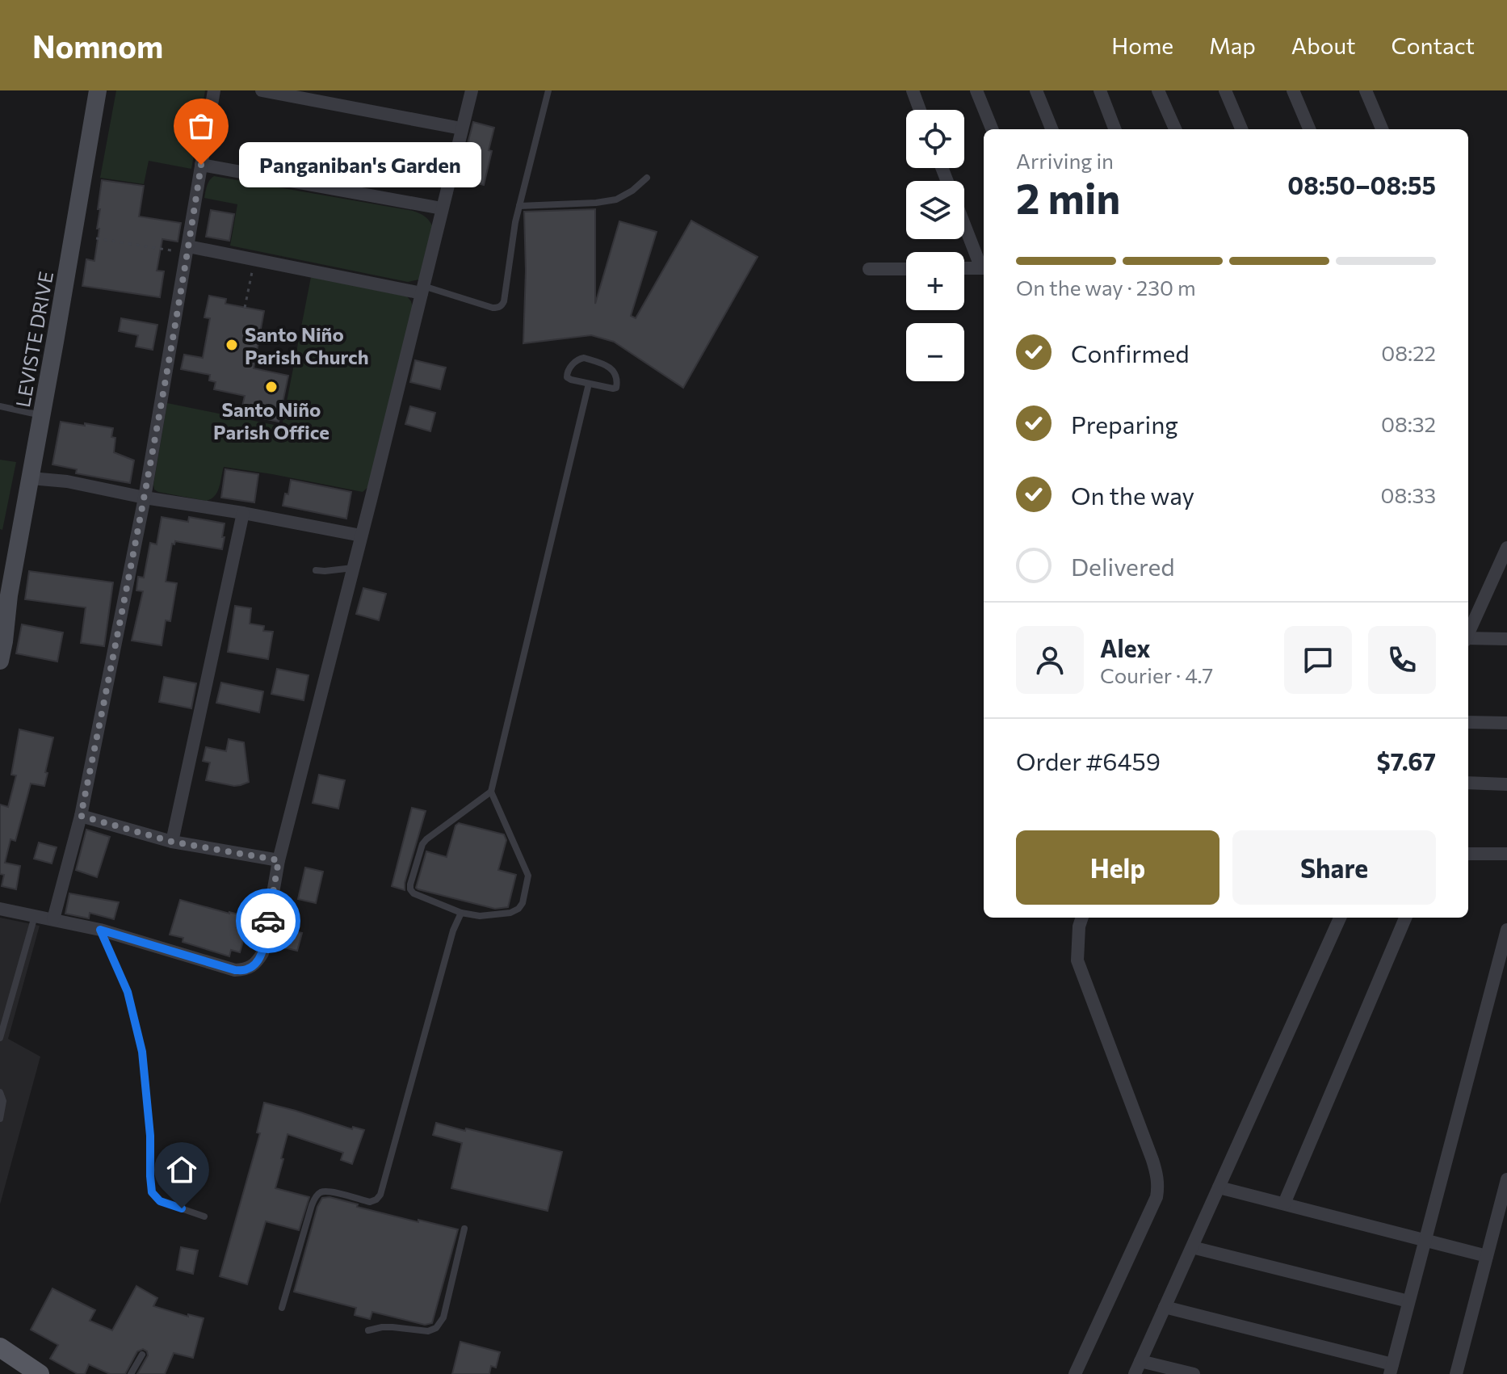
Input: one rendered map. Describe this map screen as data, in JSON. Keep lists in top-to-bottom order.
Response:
{
  "streets": {
    "main road": ["LEVISTE DRIVE"]
  },
  "places": ["Panganiban's Garden", "Santo Niño Parish Church", "Santo Niño Parish Office"],
  "page": {
    "header": "Nomnom",
    "nav": [
      "Home",
      "Map",
      "About",
      "Contact"
    ],
    "map_buttons": ["+", "−"],
    "heading": ["2 min", "Arriving in", "08:50–08:55"],
    "panel": [
      "Alex",
      "Courier · 4.7",
      "Order #6459",
      "$7.67"
    ],
    "bubble": "Panganiban's Garden",
    "bar": "On the way · 230 m",
    "list": [
      ["Confirmed", "08:22"],
      ["Preparing", "08:32"],
      ["On the way", "08:33"],
      "Delivered"
    ],
    "buttons": ["Help", "Share"]
  }
}
